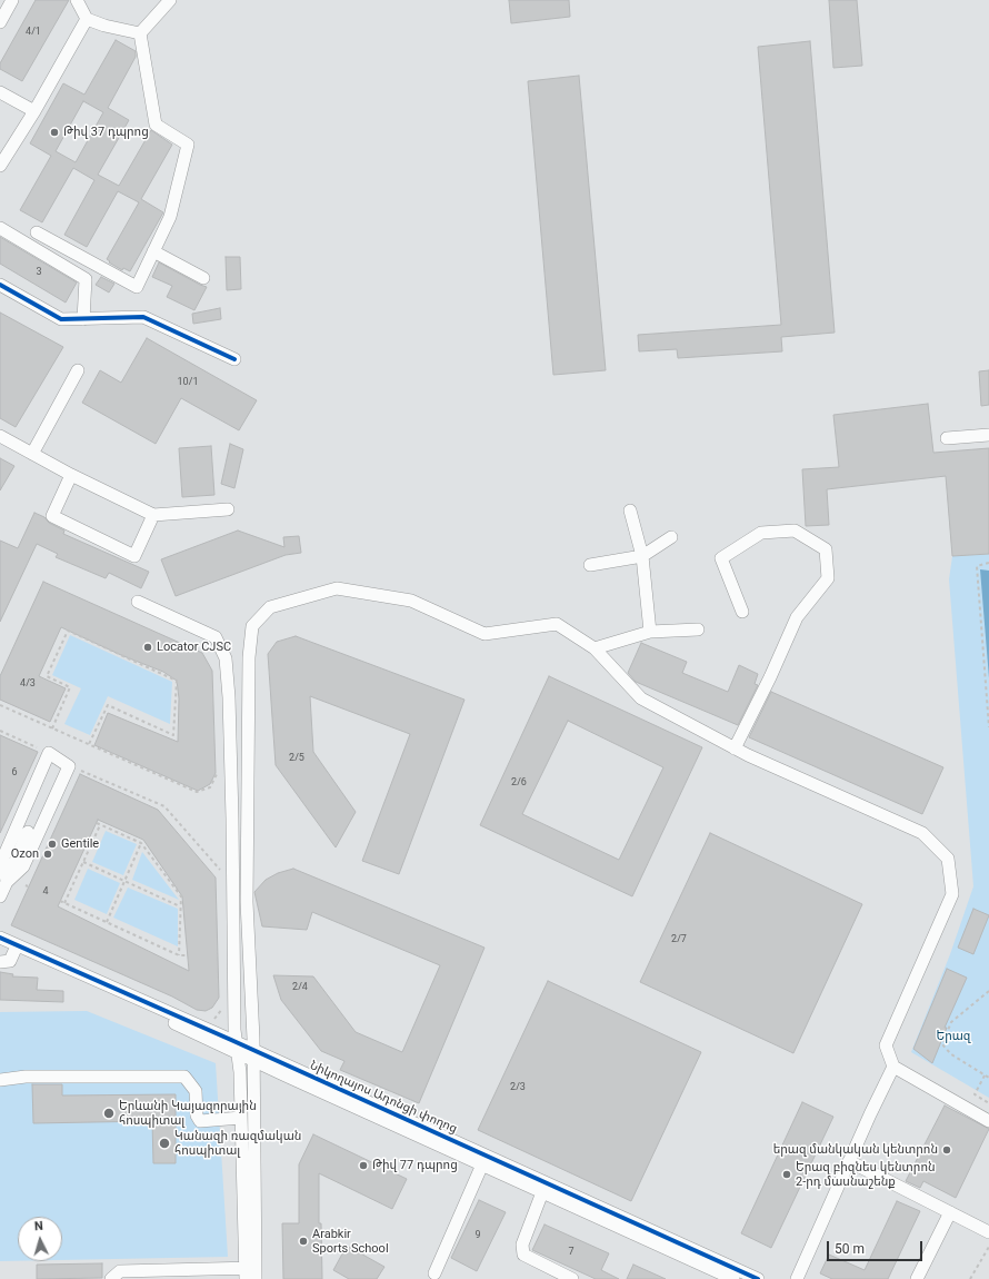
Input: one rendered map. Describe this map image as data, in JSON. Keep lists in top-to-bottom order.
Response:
{
  "streets": {
    "street": ["Նիկողայոս Ադոնցի փողոց"]
  },
  "parks": ["Երազ"],
  "places": [
    "Թիվ 37 դպրոց",
    "Locator CJSC",
    "Gentile",
    "Ozon",
    "Երևանի Կայազորային հոսպիտալ",
    "Կանազի ռազմական հոսպիտալ",
    "երազ մանկական կենտրոն",
    "Թիվ 77 դպրոց",
    "Երազ բիզնես կենտրոն 2-րդ մասնաշենք",
    "Arabkir Sports School"
  ],
  "house_numbers": [
    "4/1",
    "3",
    "10/1",
    "4/3",
    "2/5",
    "6",
    "2/6",
    "4",
    "2/7",
    "2/4",
    "2/3",
    "9",
    "7"
  ],
  "scale_bar": "50 m",
  "north": "top"
}
